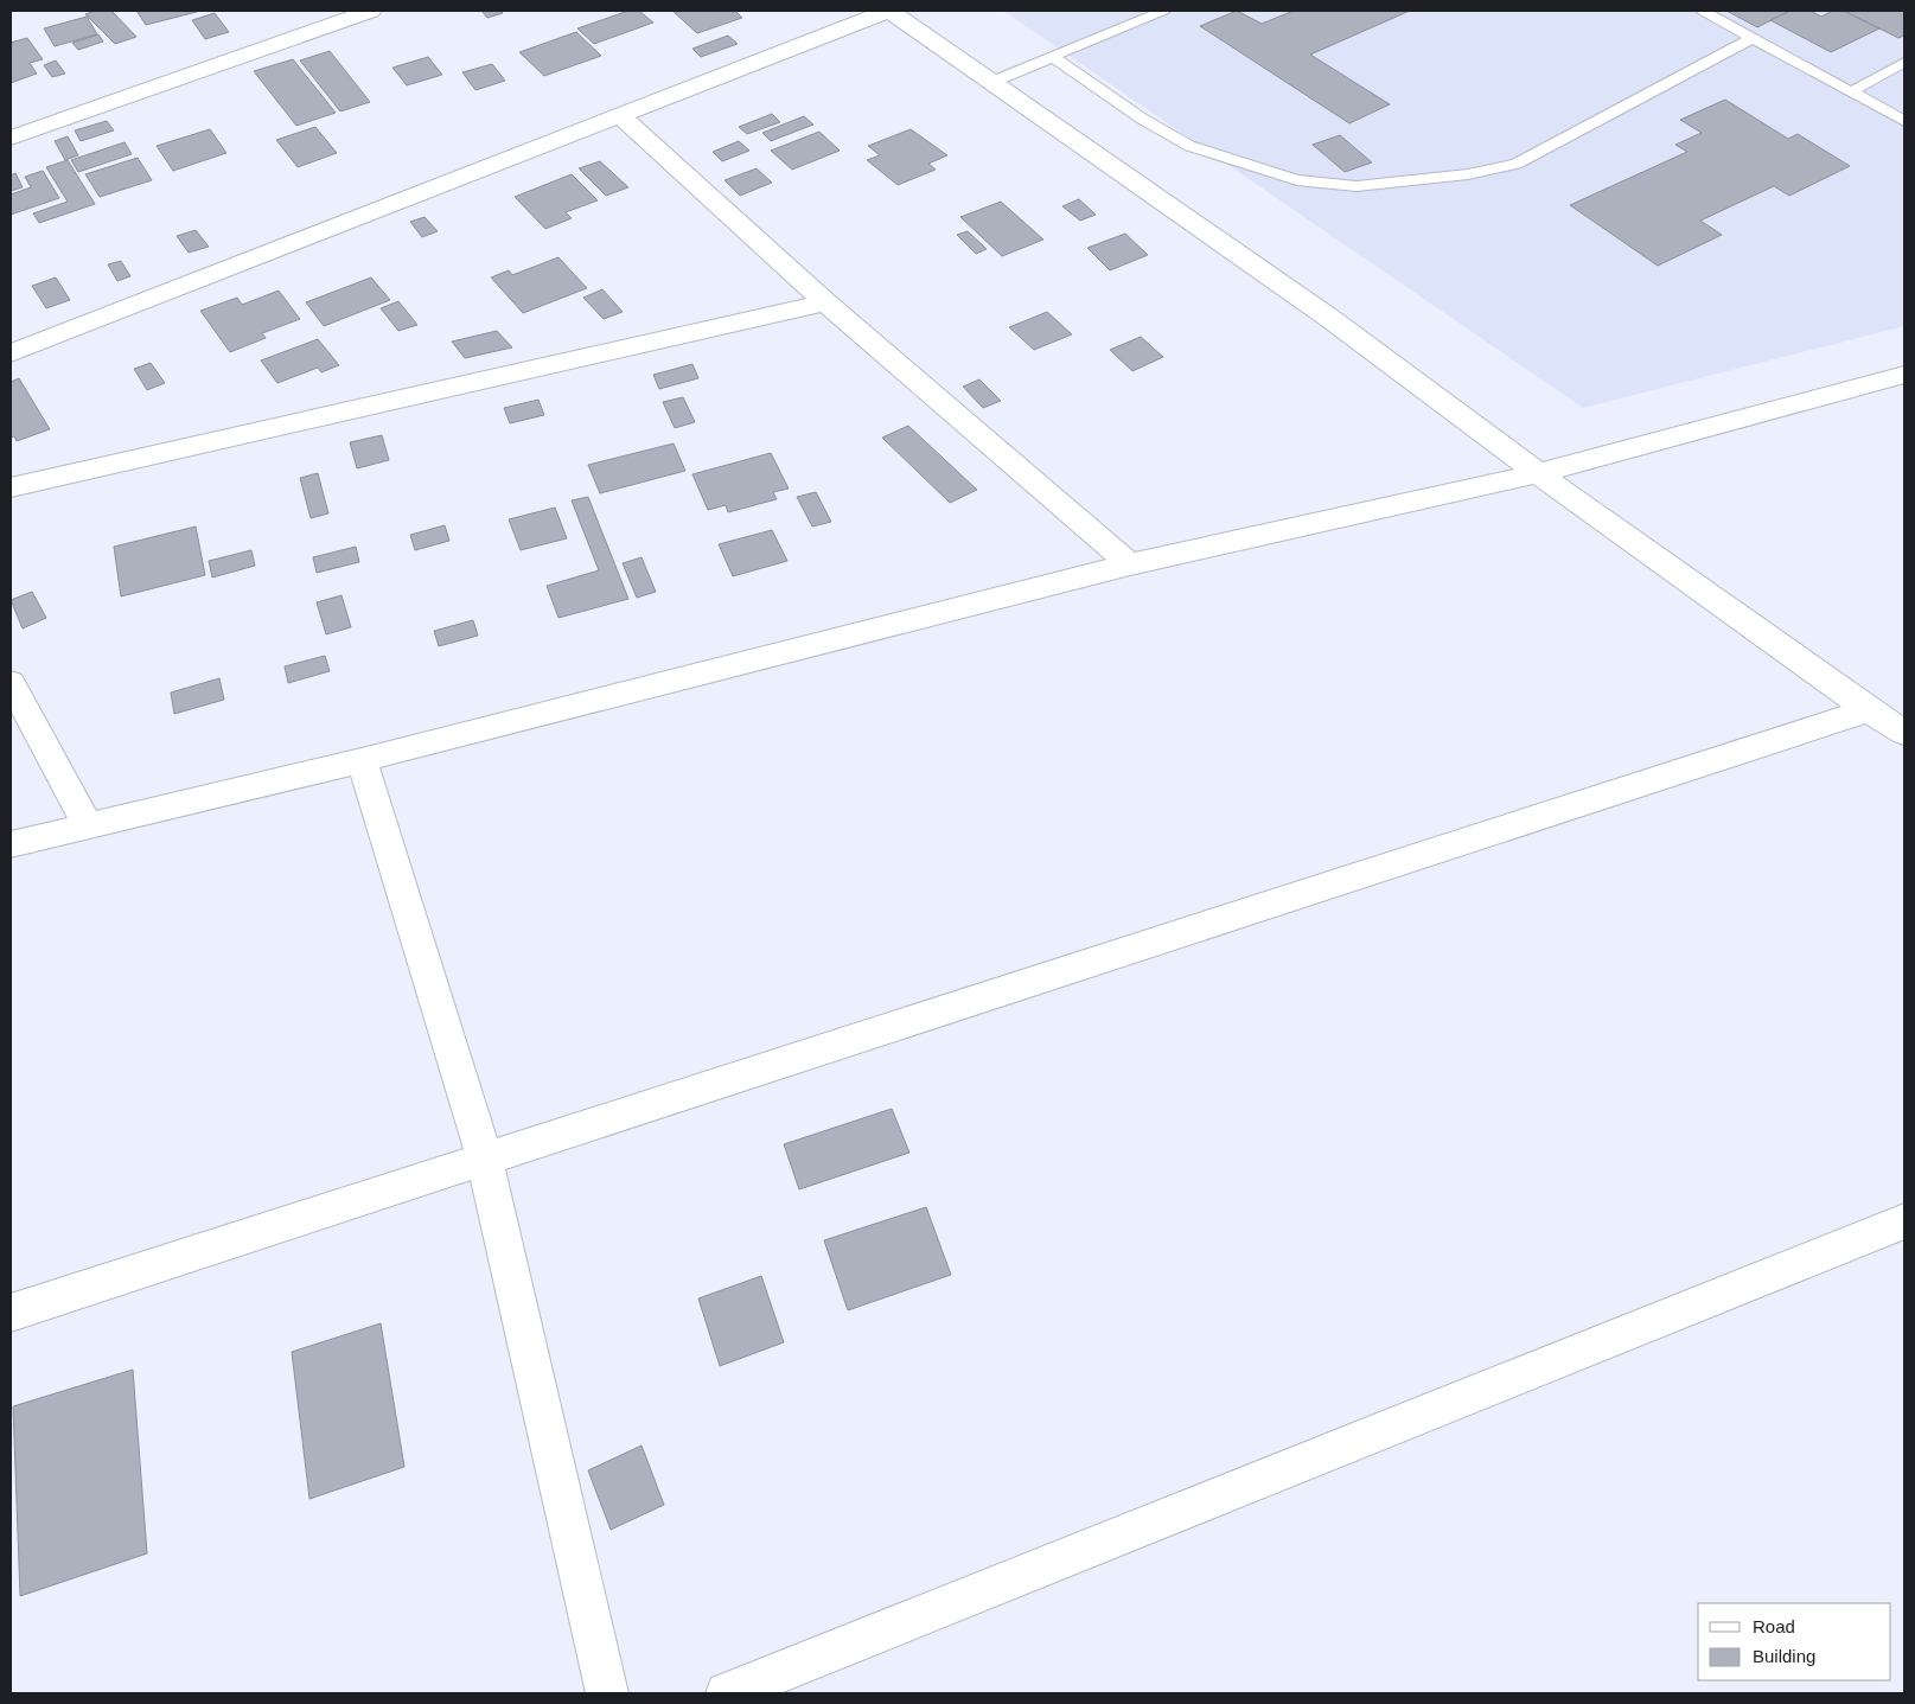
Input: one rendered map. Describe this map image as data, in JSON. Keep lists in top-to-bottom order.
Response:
{
  "legend": ["Road", "Building"]
}
